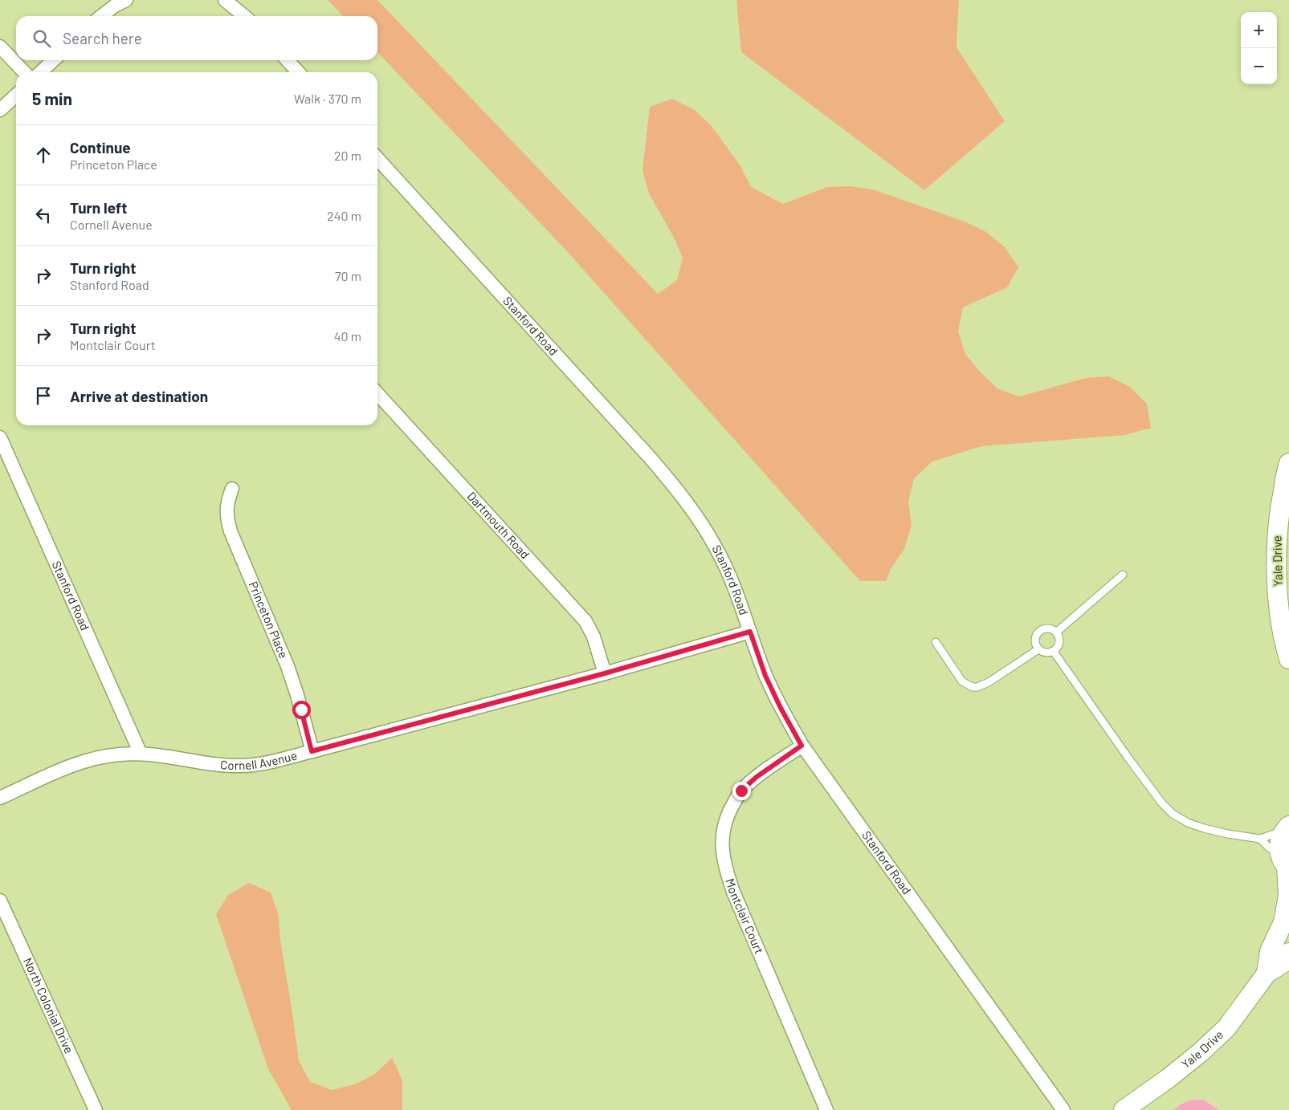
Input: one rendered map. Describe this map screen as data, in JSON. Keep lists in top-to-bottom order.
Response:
{
  "streets": {
    "street": [
      "Stanford Road",
      "Dartmouth Road",
      "Yale Drive",
      "Princeton Place",
      "Cornell Avenue",
      "Montclair Court",
      "North Colonial Drive"
    ]
  },
  "crossings": [
    ["Stanford Road", "Cornell Avenue"],
    ["Stanford Road", "Montclair Court"],
    ["Dartmouth Road", "Cornell Avenue"],
    ["Princeton Place", "Cornell Avenue"]
  ],
  "page": {
    "map_buttons": ["+", "−"],
    "search": "Search here",
    "heading": ["5 min", "Walk · 370 m"],
    "list": [
      ["Continue", "Princeton Place", "20 m"],
      ["Turn left", "Cornell Avenue", "240 m"],
      ["Turn right", "Stanford Road", "70 m"],
      ["Turn right", "Montclair Court", "40 m"],
      "Arrive at destination"
    ]
  }
}
